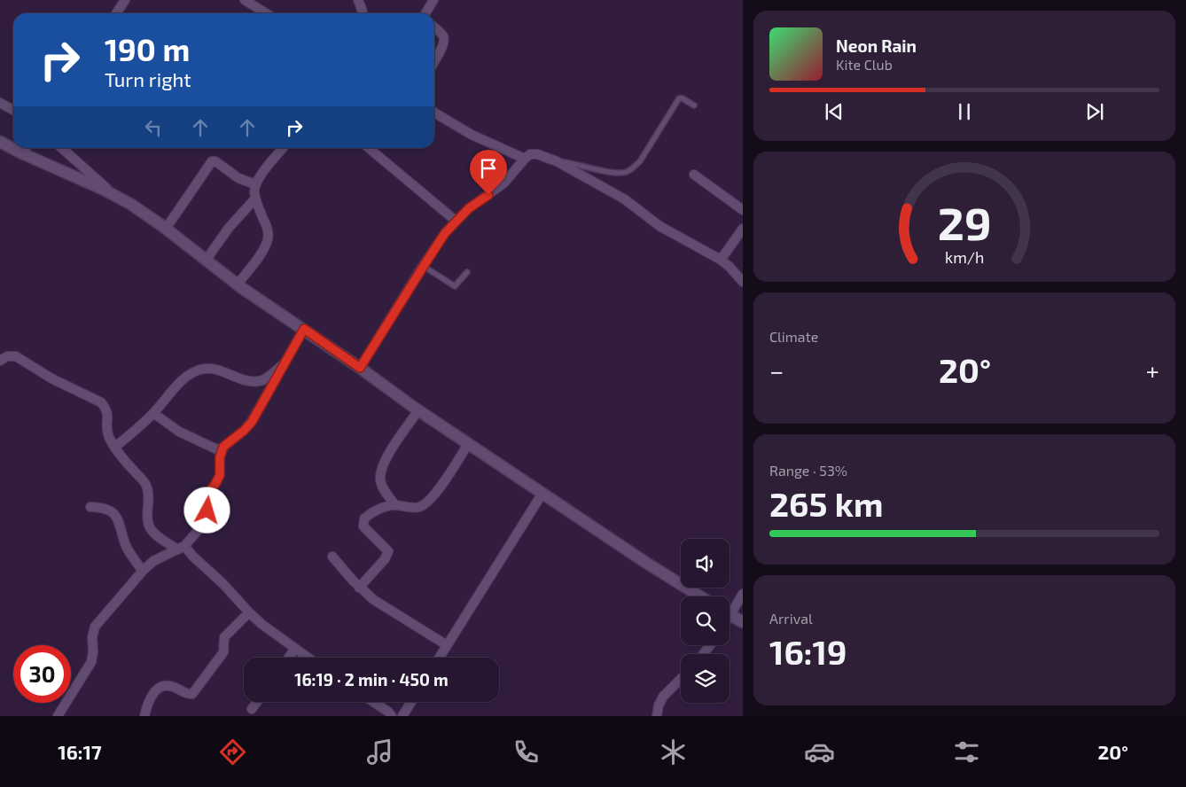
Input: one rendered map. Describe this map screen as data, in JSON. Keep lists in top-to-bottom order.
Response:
{
  "page": {
    "turn": ["190 m", "Turn right"],
    "song": ["Neon Rain", "Kite Club"],
    "tile": [
      "Climate",
      ["Range · 53%", "265 km"],
      ["Arrival", "16:19"]
    ],
    "heat": ["−", "20°", "+"],
    "limit": "30",
    "trip": "16:19 · 2 min · 450 m",
    "tabs": ["16:17", "20°"],
    "gauge": ["29", "km/h"]
  }
}
